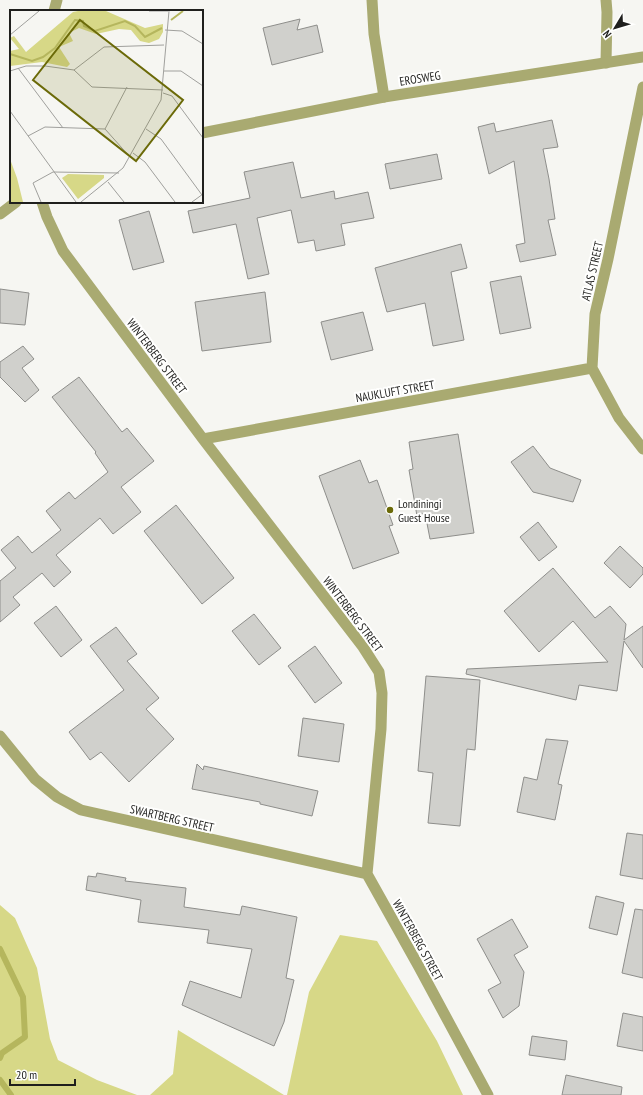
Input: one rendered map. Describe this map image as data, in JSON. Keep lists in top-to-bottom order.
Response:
{
  "streets": {
    "street": [
      "EROSWEG",
      "ATLAS STREET",
      "WINTERBERG STREET",
      "NAUKLUFT STREET",
      "SWARTBERG STREET"
    ]
  },
  "crossings": [
    ["ATLAS STREET", "NAUKLUFT STREET"],
    ["WINTERBERG STREET", "NAUKLUFT STREET"],
    ["WINTERBERG STREET", "SWARTBERG STREET"]
  ],
  "places": ["Londiningi Guest House"],
  "scale_bar": "20 m",
  "north": "bottom left"
}
